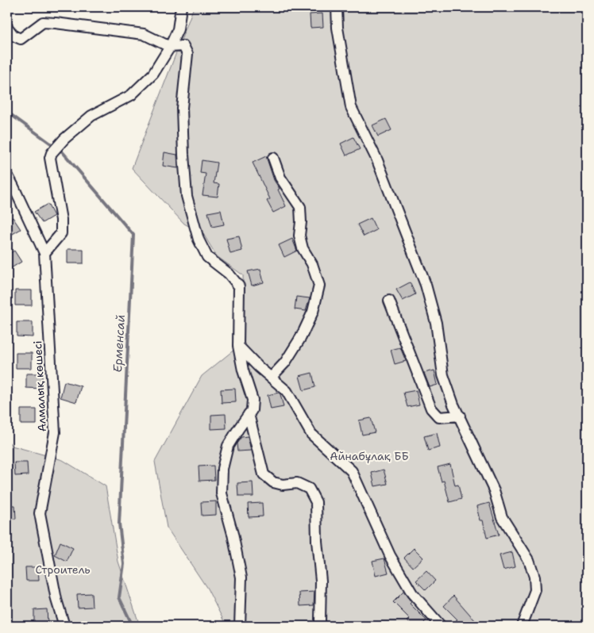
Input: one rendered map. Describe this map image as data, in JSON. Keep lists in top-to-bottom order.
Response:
{
  "streets": {
    "street": ["Алмалық көшесі"]
  },
  "water": ["Ерменсай"],
  "parks": ["Айнабұлақ ББ", "Строитель"]
}
